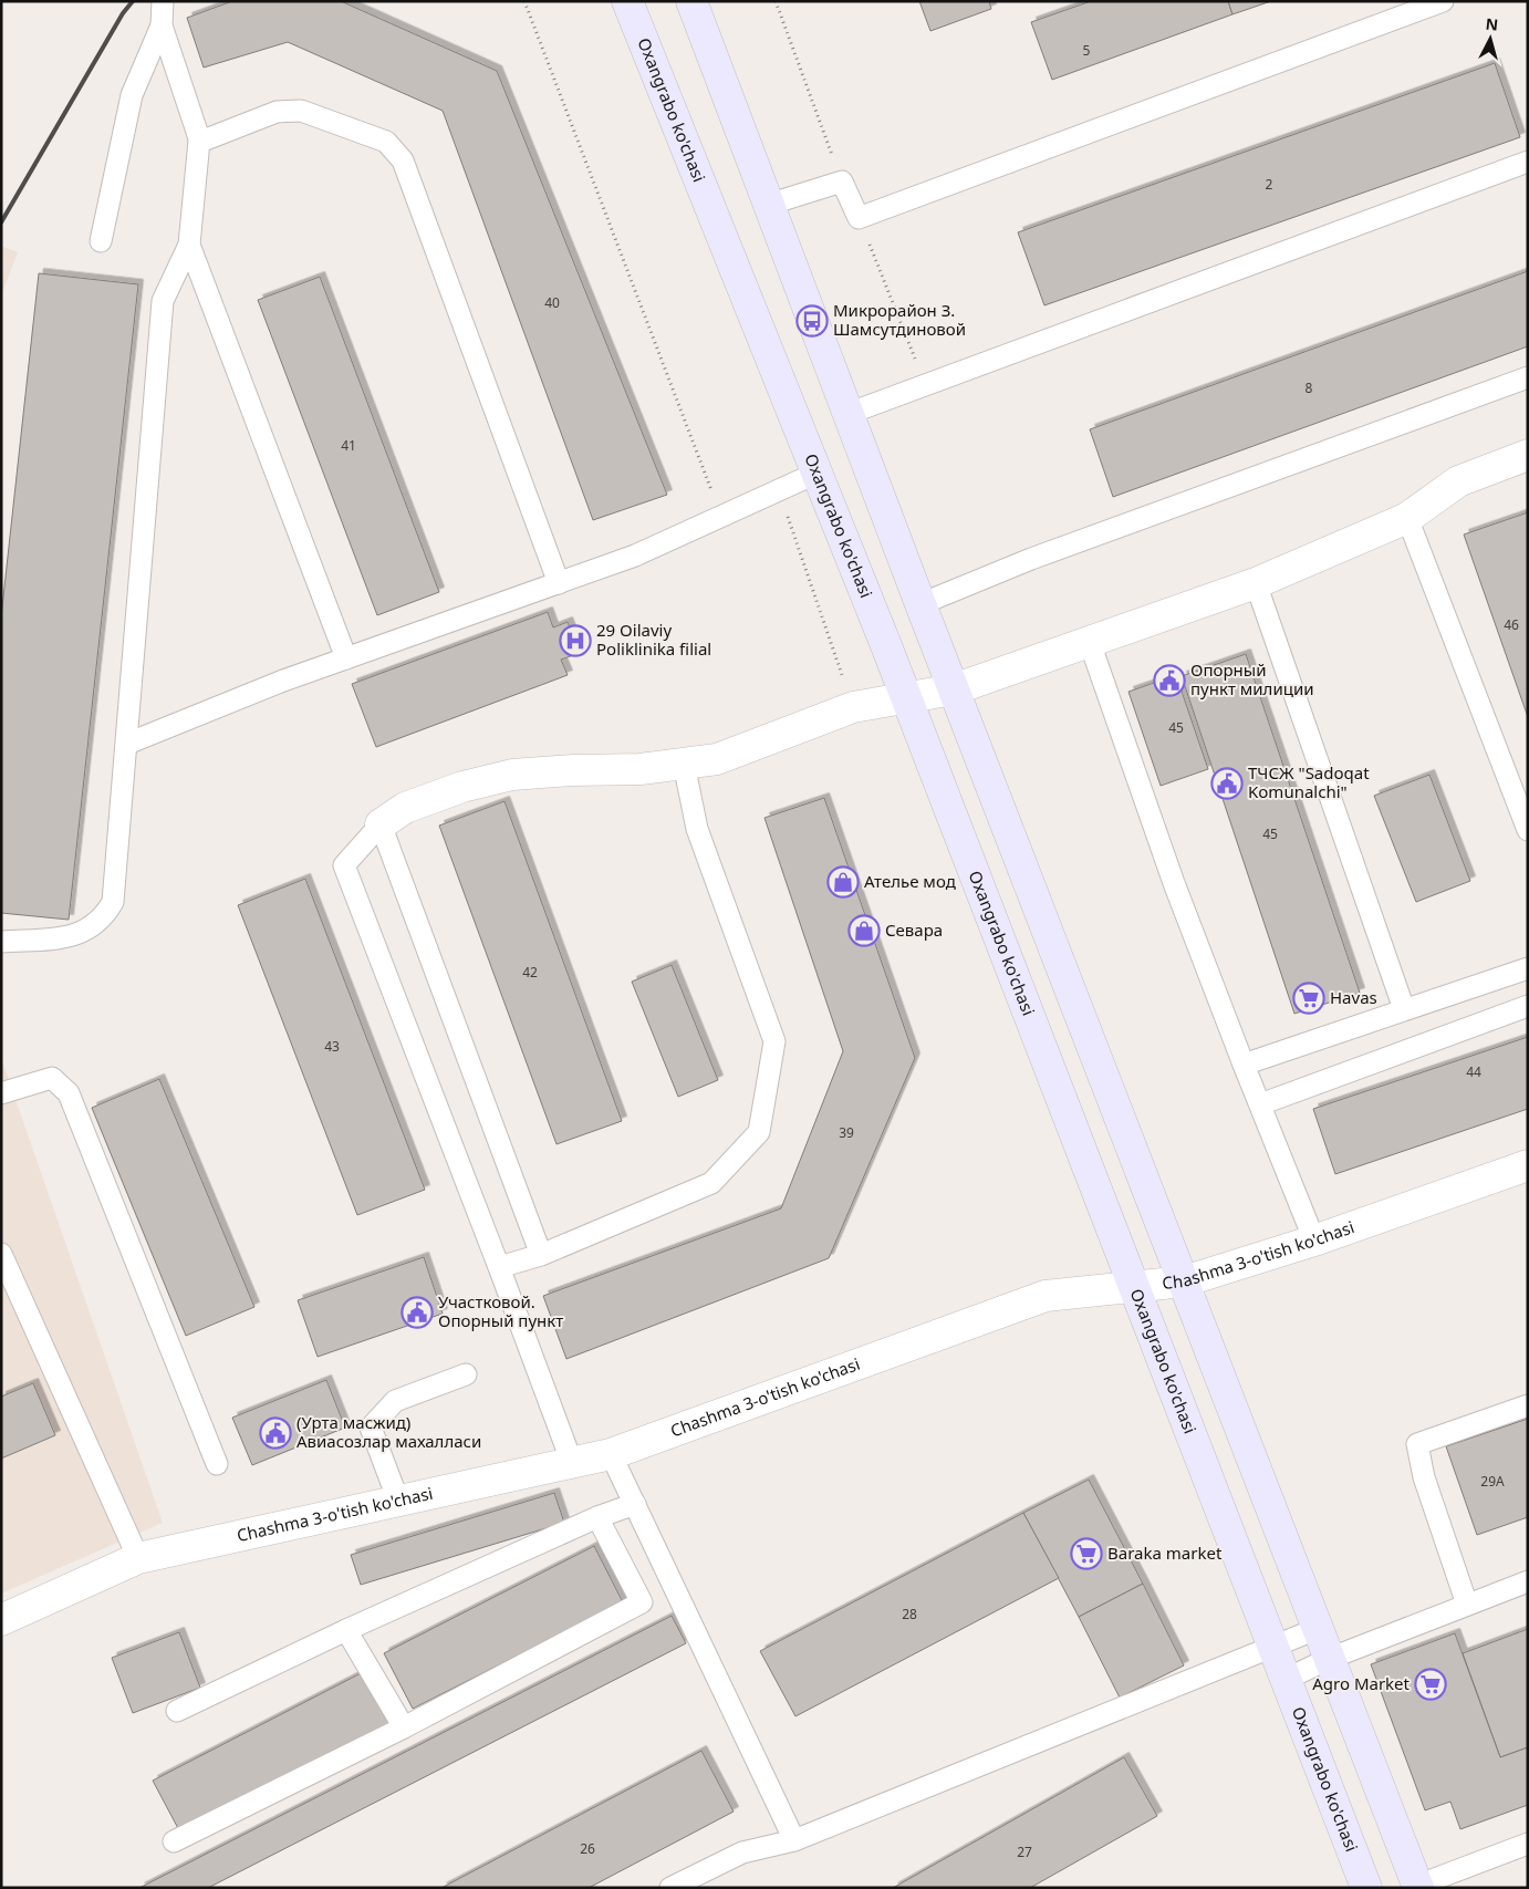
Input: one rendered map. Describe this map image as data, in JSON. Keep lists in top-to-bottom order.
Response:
{
  "streets": {
    "main road": ["Oxangrabo ko'chasi"],
    "street": ["Chashma 3-o'tish ko'chasi"]
  },
  "crossings": [
    ["Oxangrabo ko'chasi", "Chashma 3-o'tish ko'chasi"]
  ],
  "places": {
    "bus stop": ["Микрорайон З. Шамсутдиновой"],
    "hospital": ["29 Oilaviy Poliklinika filial"],
    "public building": [
      "Опорный пункт милиции",
      "ТЧСЖ \"Sadoqat Komunalchi\"",
      "Участковой. Опорный пункт",
      "(Урта масжид) Авиасозлар махалласи"
    ],
    "shop": ["Ателье мод", "Севара"],
    "supermarket": ["Havas", "Baraka market", "Agro Market"]
  },
  "house_numbers": [
    "5",
    "2",
    "40",
    "8",
    "41",
    "46",
    "45",
    "45",
    "42",
    "43",
    "44",
    "39",
    "29А",
    "28",
    "26",
    "27"
  ],
  "north": "top"
}
